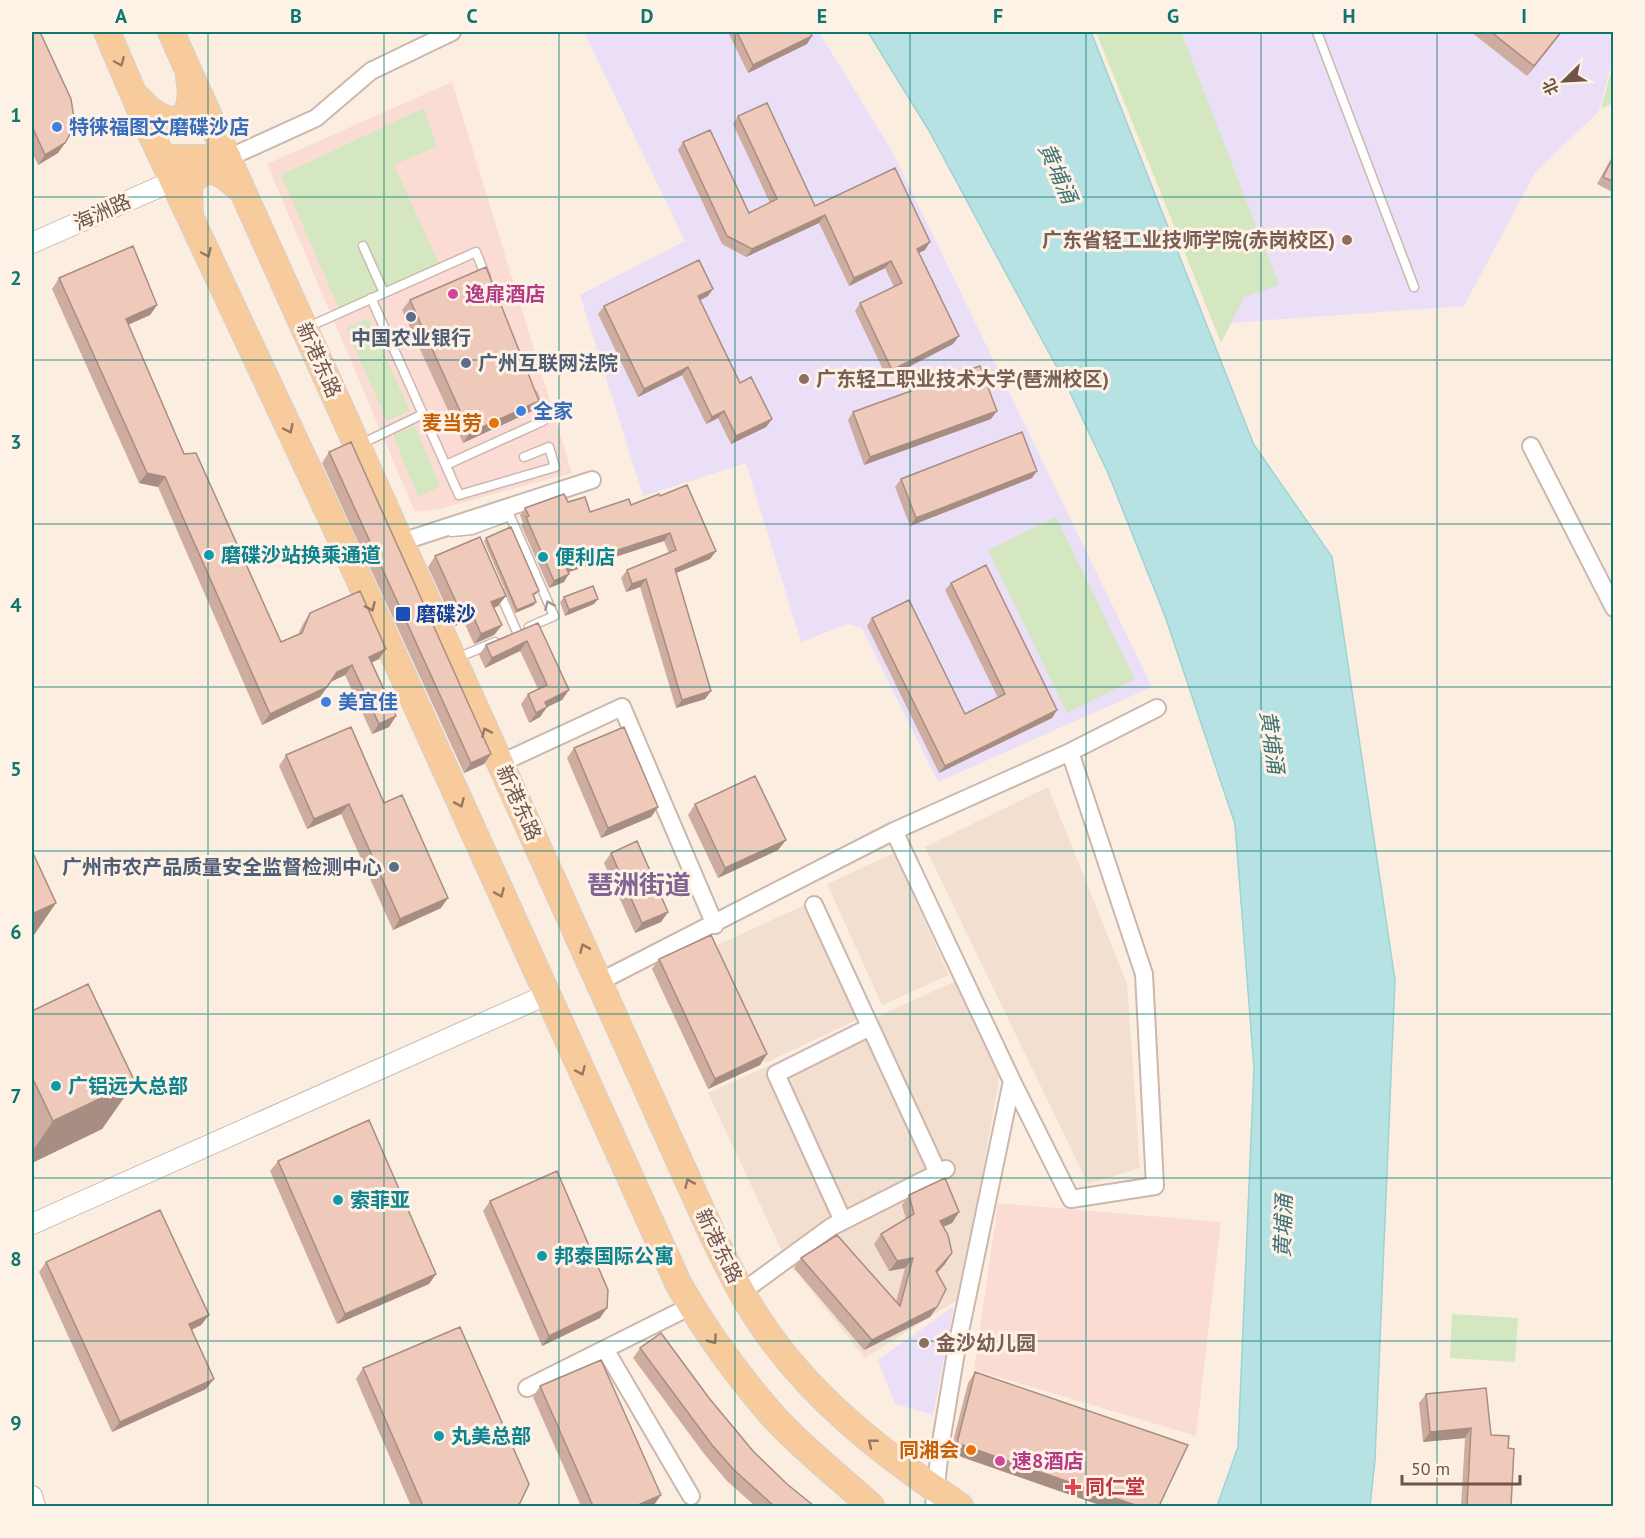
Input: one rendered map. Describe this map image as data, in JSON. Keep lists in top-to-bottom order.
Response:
{
  "streets": {
    "main road": ["新港东路"],
    "street": ["海洲路"]
  },
  "districts": ["琶洲街道"],
  "water": ["黄埔涌"],
  "places": {
    "other": [
      "特徕福图文磨碟沙店",
      "广东省轻工业技师学院(赤岗校区)",
      "逸扉酒店",
      "中国农业银行",
      "广州互联网法院",
      "广东轻工职业技术大学(琶洲校区)",
      "全家",
      "麦当劳",
      "磨碟沙站换乘通道",
      "便利店",
      "美宜佳",
      "广州市农产品质量安全监督检测中心",
      "广铝远大总部",
      "索菲亚",
      "邦泰国际公寓",
      "金沙幼儿园",
      "丸美总部",
      "同湘会",
      "速8酒店"
    ],
    "transit": ["磨碟沙"],
    "health": ["同仁堂"]
  },
  "scale_bar": "50 m",
  "north": "bottom left",
  "grid": {
    "columns": [
      "A",
      "B",
      "C",
      "D",
      "E",
      "F",
      "G",
      "H",
      "I"
    ],
    "rows": [
      "1",
      "2",
      "3",
      "4",
      "5",
      "6",
      "7",
      "8",
      "9"
    ]
  }
}
